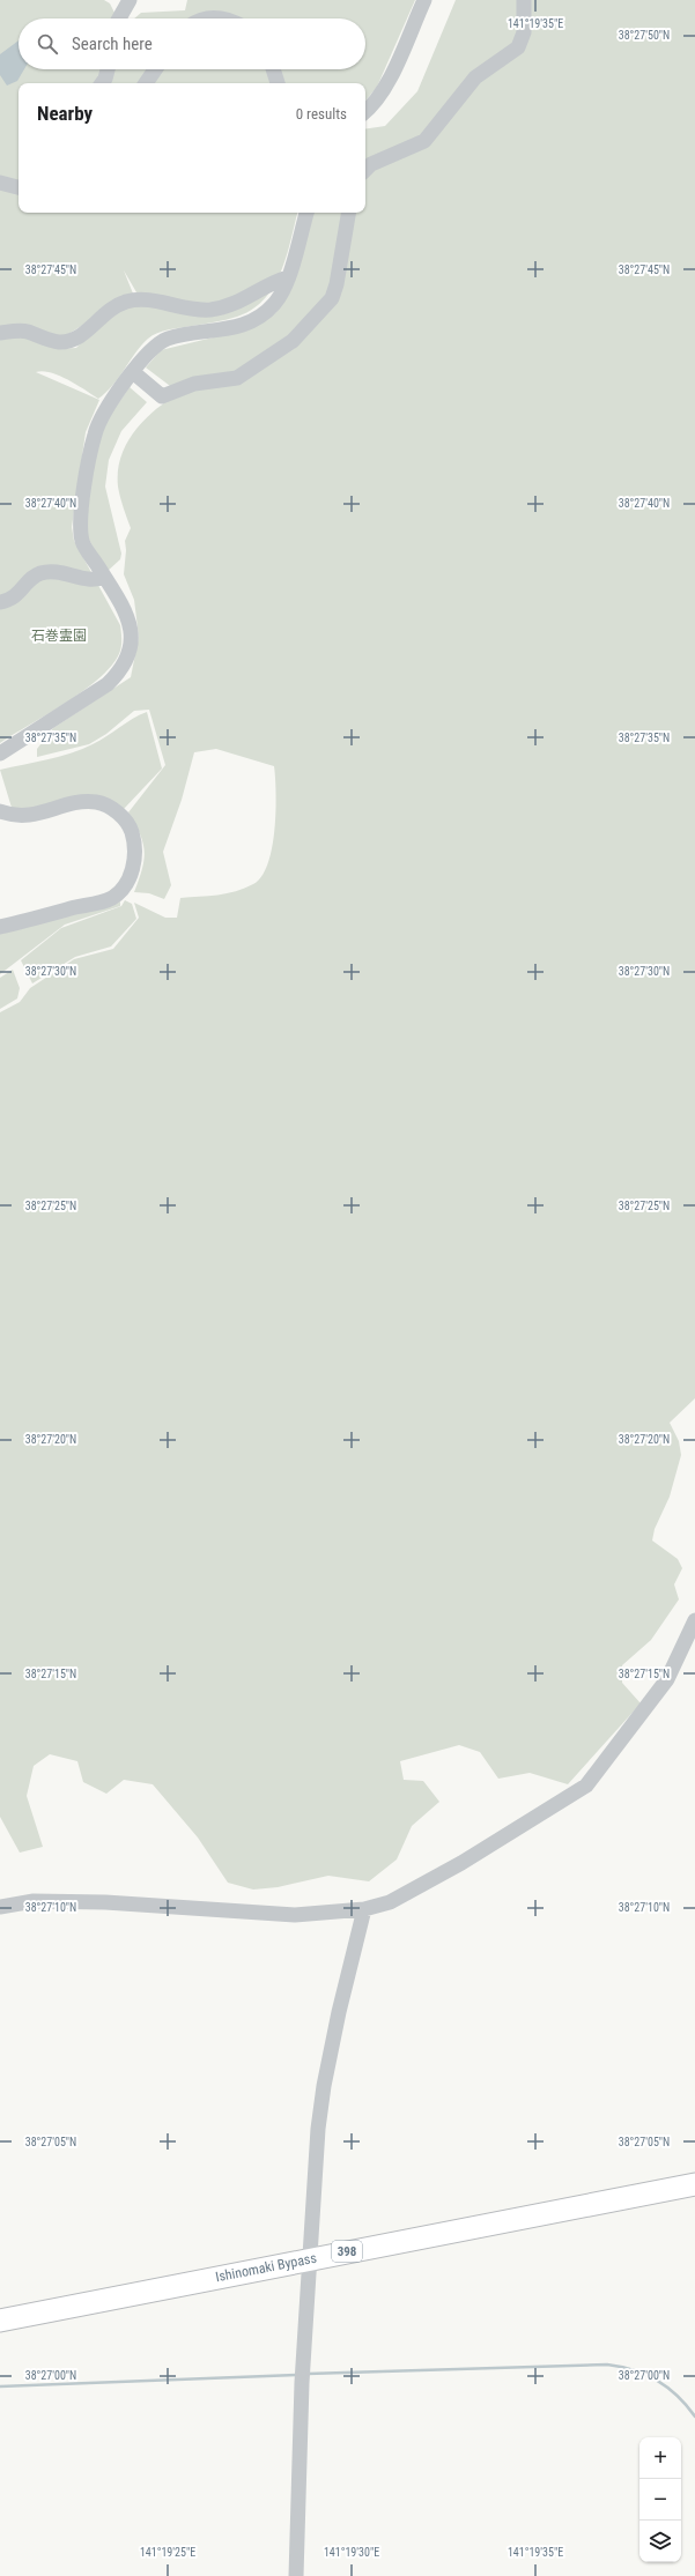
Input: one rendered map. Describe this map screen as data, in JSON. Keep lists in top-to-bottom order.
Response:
{
  "streets": {
    "highway": ["398", "Ishinomaki Bypass"]
  },
  "parks": ["石巻霊園"],
  "page": {
    "search": "Search here",
    "heading": ["Nearby", "0 results"],
    "map_buttons": ["+", "−"]
  },
  "coordinates": [
    "141°19'35\"E",
    "38°27'50\"N",
    "38°27'45\"N",
    "38°27'40\"N",
    "38°27'35\"N",
    "38°27'30\"N",
    "38°27'25\"N",
    "38°27'20\"N",
    "38°27'15\"N",
    "38°27'10\"N",
    "38°27'05\"N",
    "38°27'00\"N",
    "141°19'25\"E",
    "141°19'30\"E"
  ]
}
